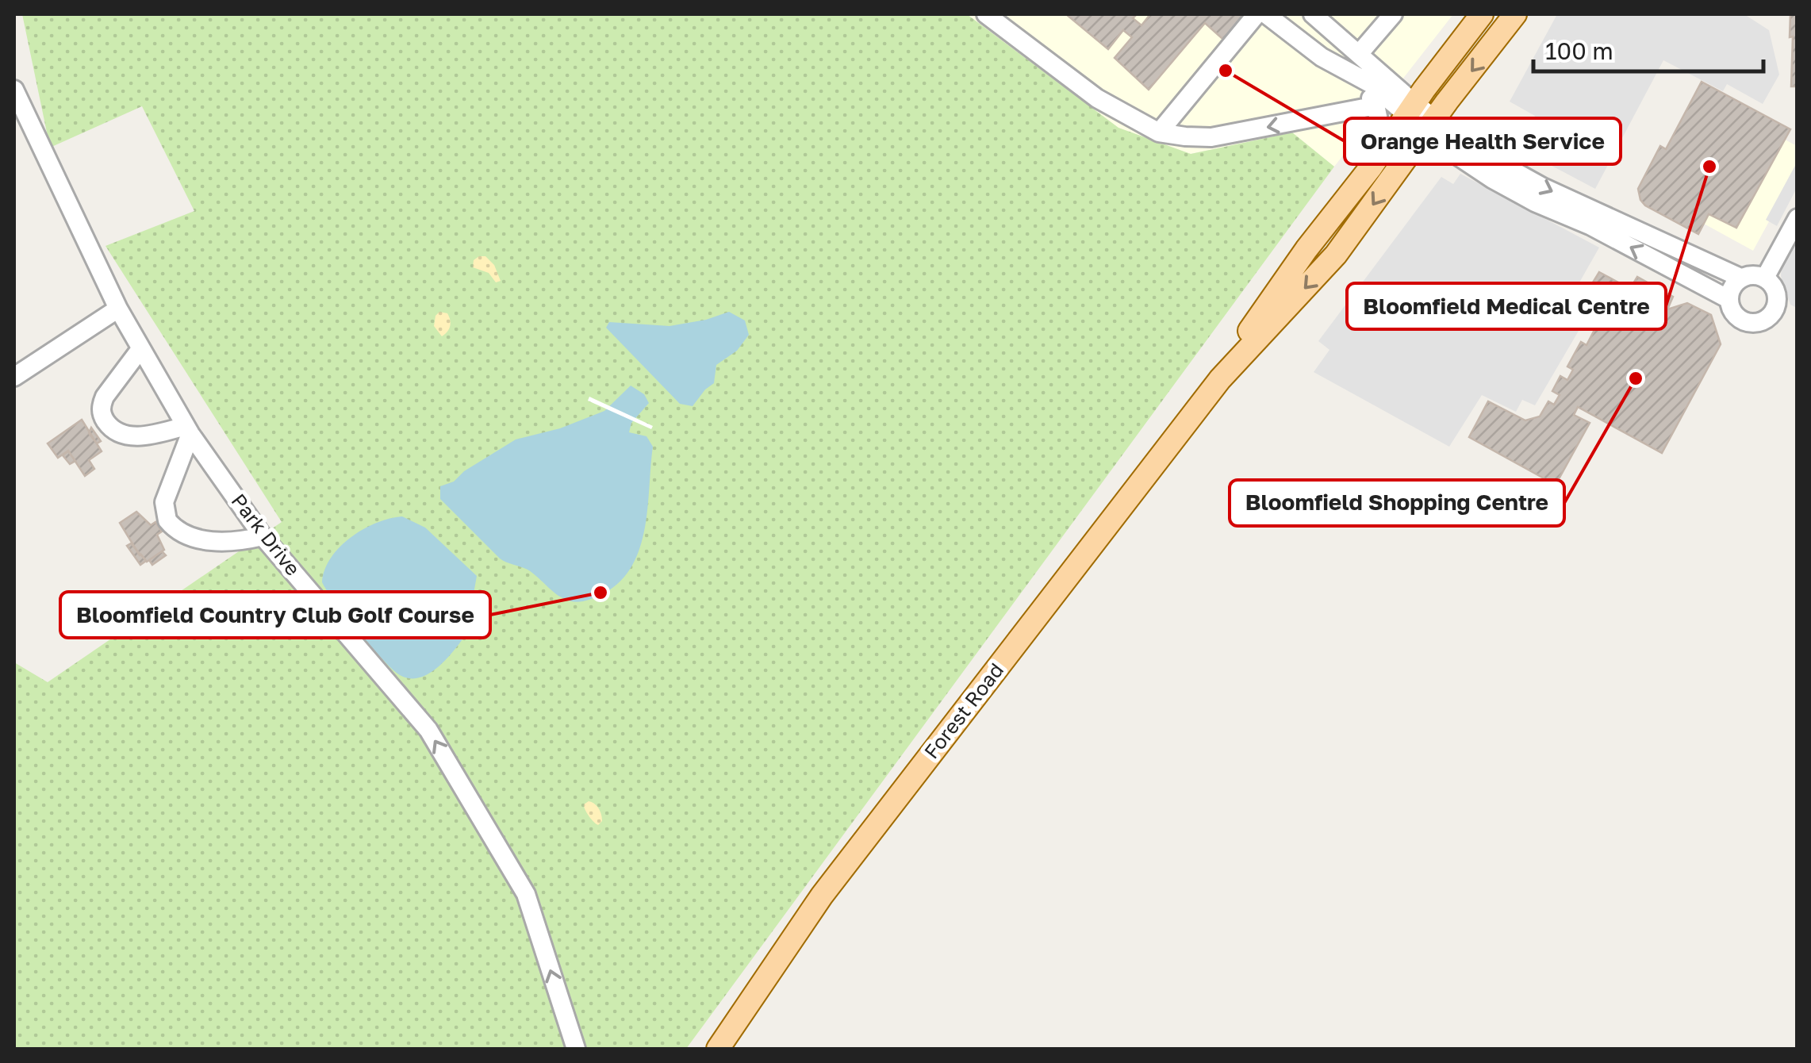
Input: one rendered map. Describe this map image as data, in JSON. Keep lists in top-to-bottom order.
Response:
{
  "streets": {
    "main road": ["Forest Road"],
    "street": ["Park Drive"]
  },
  "one_way": ["Park Drive"],
  "places": [
    "Orange Health Service",
    "Bloomfield Medical Centre",
    "Bloomfield Shopping Centre",
    "Bloomfield Country Club Golf Course"
  ],
  "scale_bar": "100 m"
}
